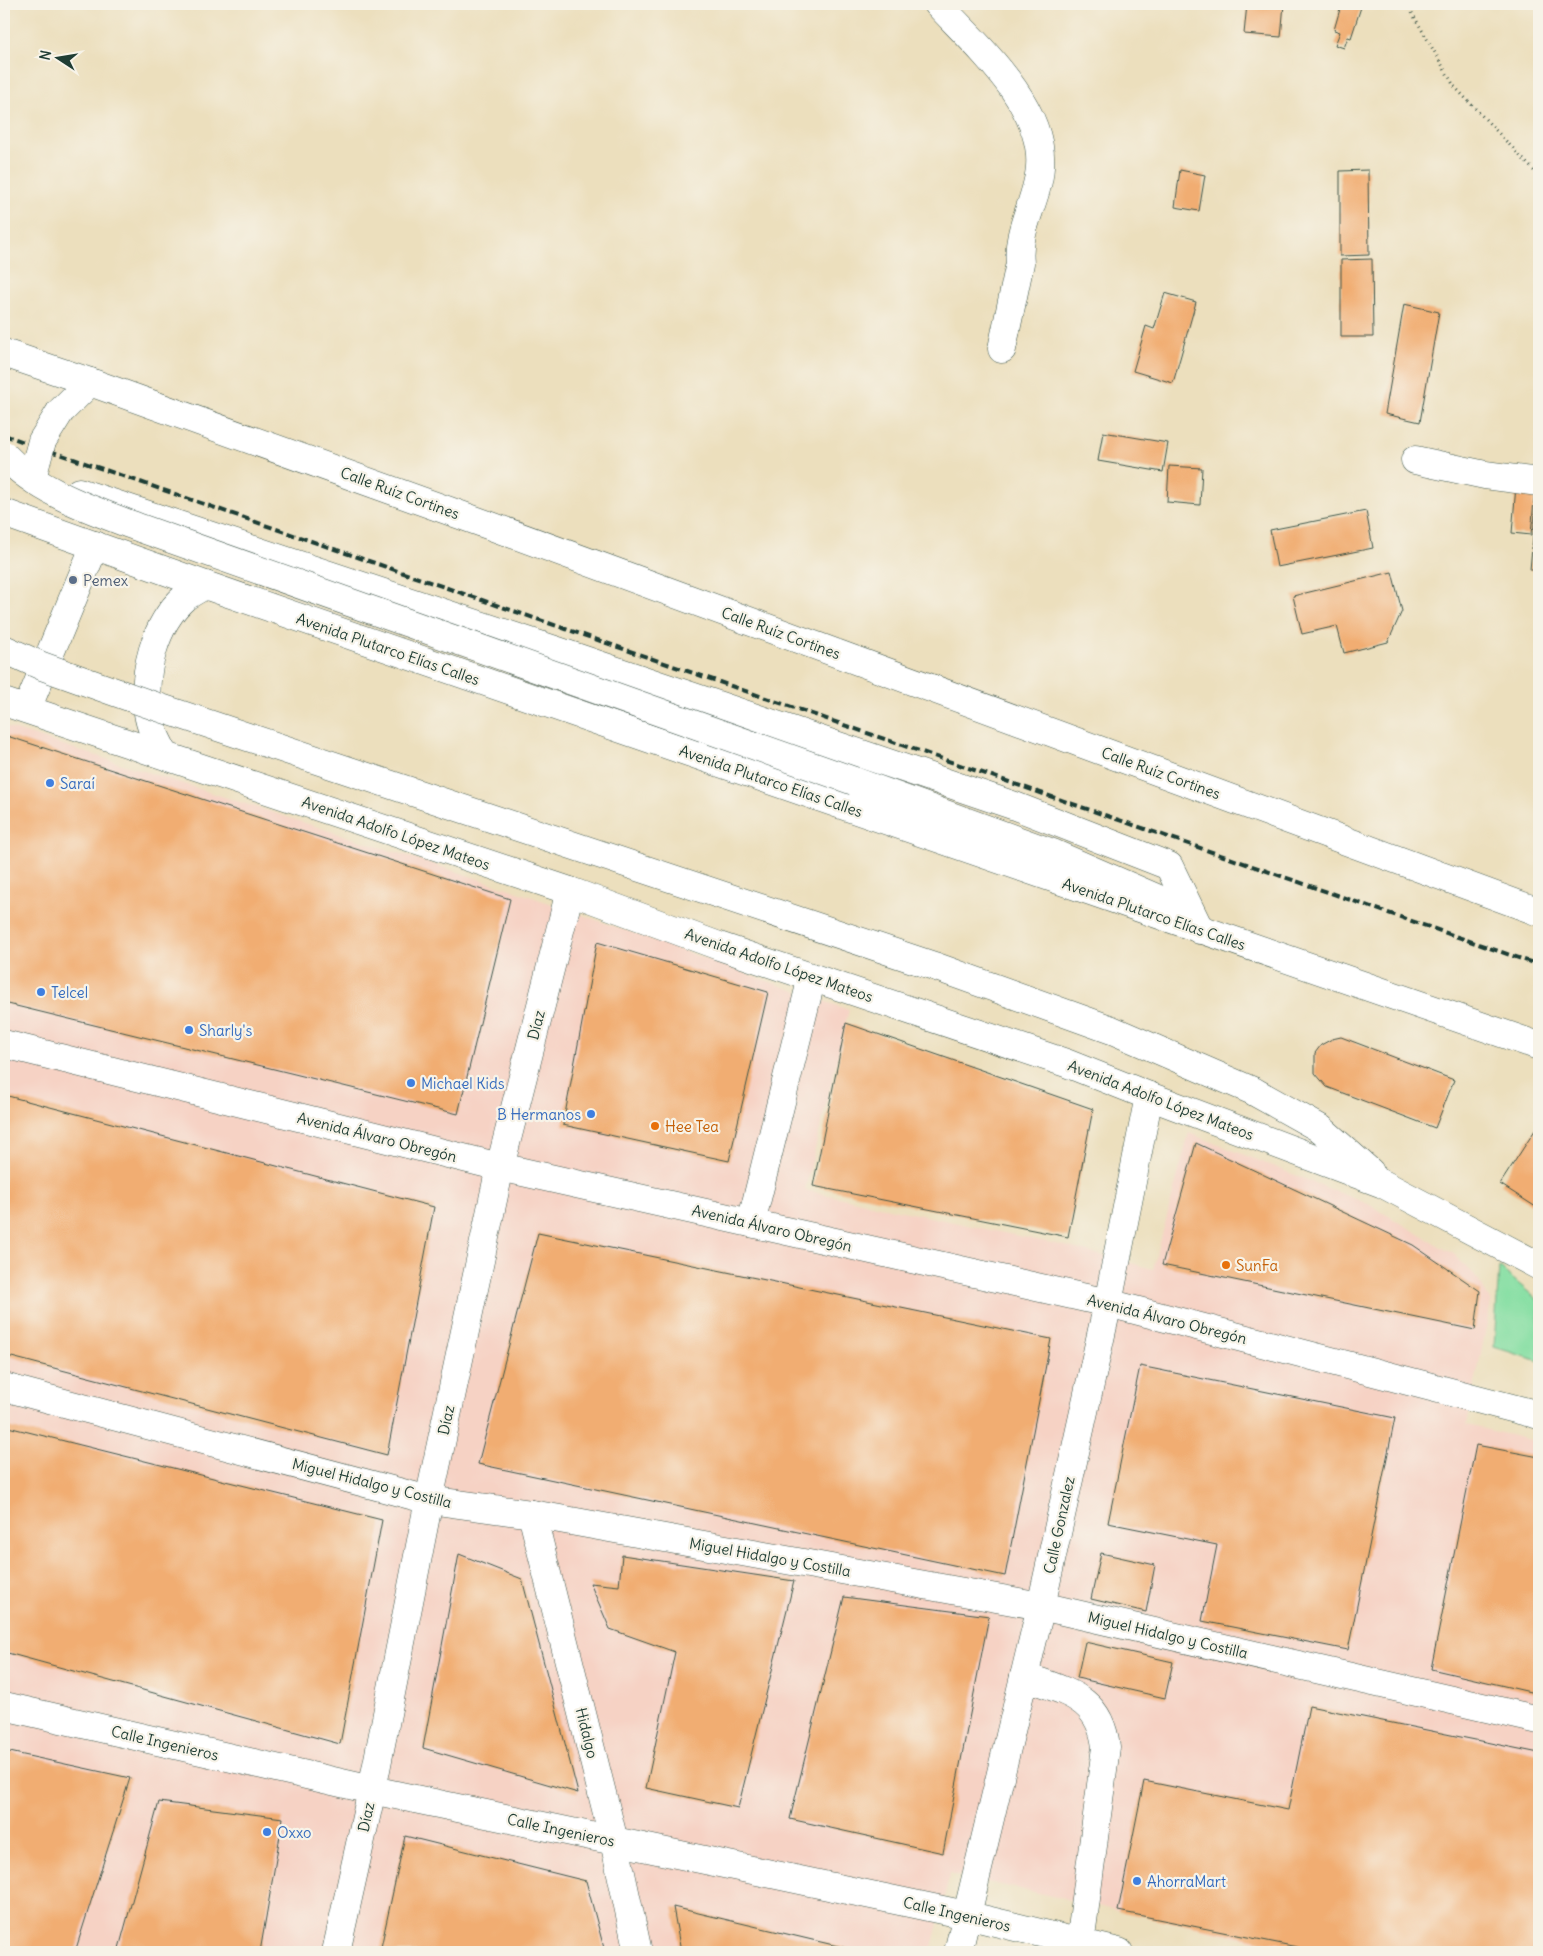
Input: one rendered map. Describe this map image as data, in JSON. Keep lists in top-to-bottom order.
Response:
{
  "streets": {
    "main road": [
      "Calle Ruíz Cortines",
      "Avenida Plutarco Elías Calles",
      "Avenida Adolfo López Mateos",
      "Díaz",
      "Avenida Álvaro Obregón",
      "Miguel Hidalgo y Costilla",
      "Calle Gonzalez",
      "Hidalgo",
      "Calle Ingenieros"
    ]
  },
  "crossings": [
    ["Avenida Adolfo López Mateos", "Díaz"],
    ["Avenida Adolfo López Mateos", "Calle Gonzalez"],
    ["Díaz", "Avenida Álvaro Obregón"],
    ["Díaz", "Miguel Hidalgo y Costilla"],
    ["Díaz", "Calle Ingenieros"],
    ["Avenida Álvaro Obregón", "Calle Gonzalez"],
    ["Miguel Hidalgo y Costilla", "Calle Gonzalez"],
    ["Miguel Hidalgo y Costilla", "Hidalgo"],
    ["Calle Gonzalez", "Calle Ingenieros"],
    ["Hidalgo", "Calle Ingenieros"]
  ],
  "places": [
    "Pemex",
    "Saraí",
    "Telcel",
    "Sharly's",
    "Michael Kids",
    "B Hermanos",
    "Hee Tea",
    "SunFa",
    "Oxxo",
    "AhorraMart"
  ],
  "north": "left"
}
